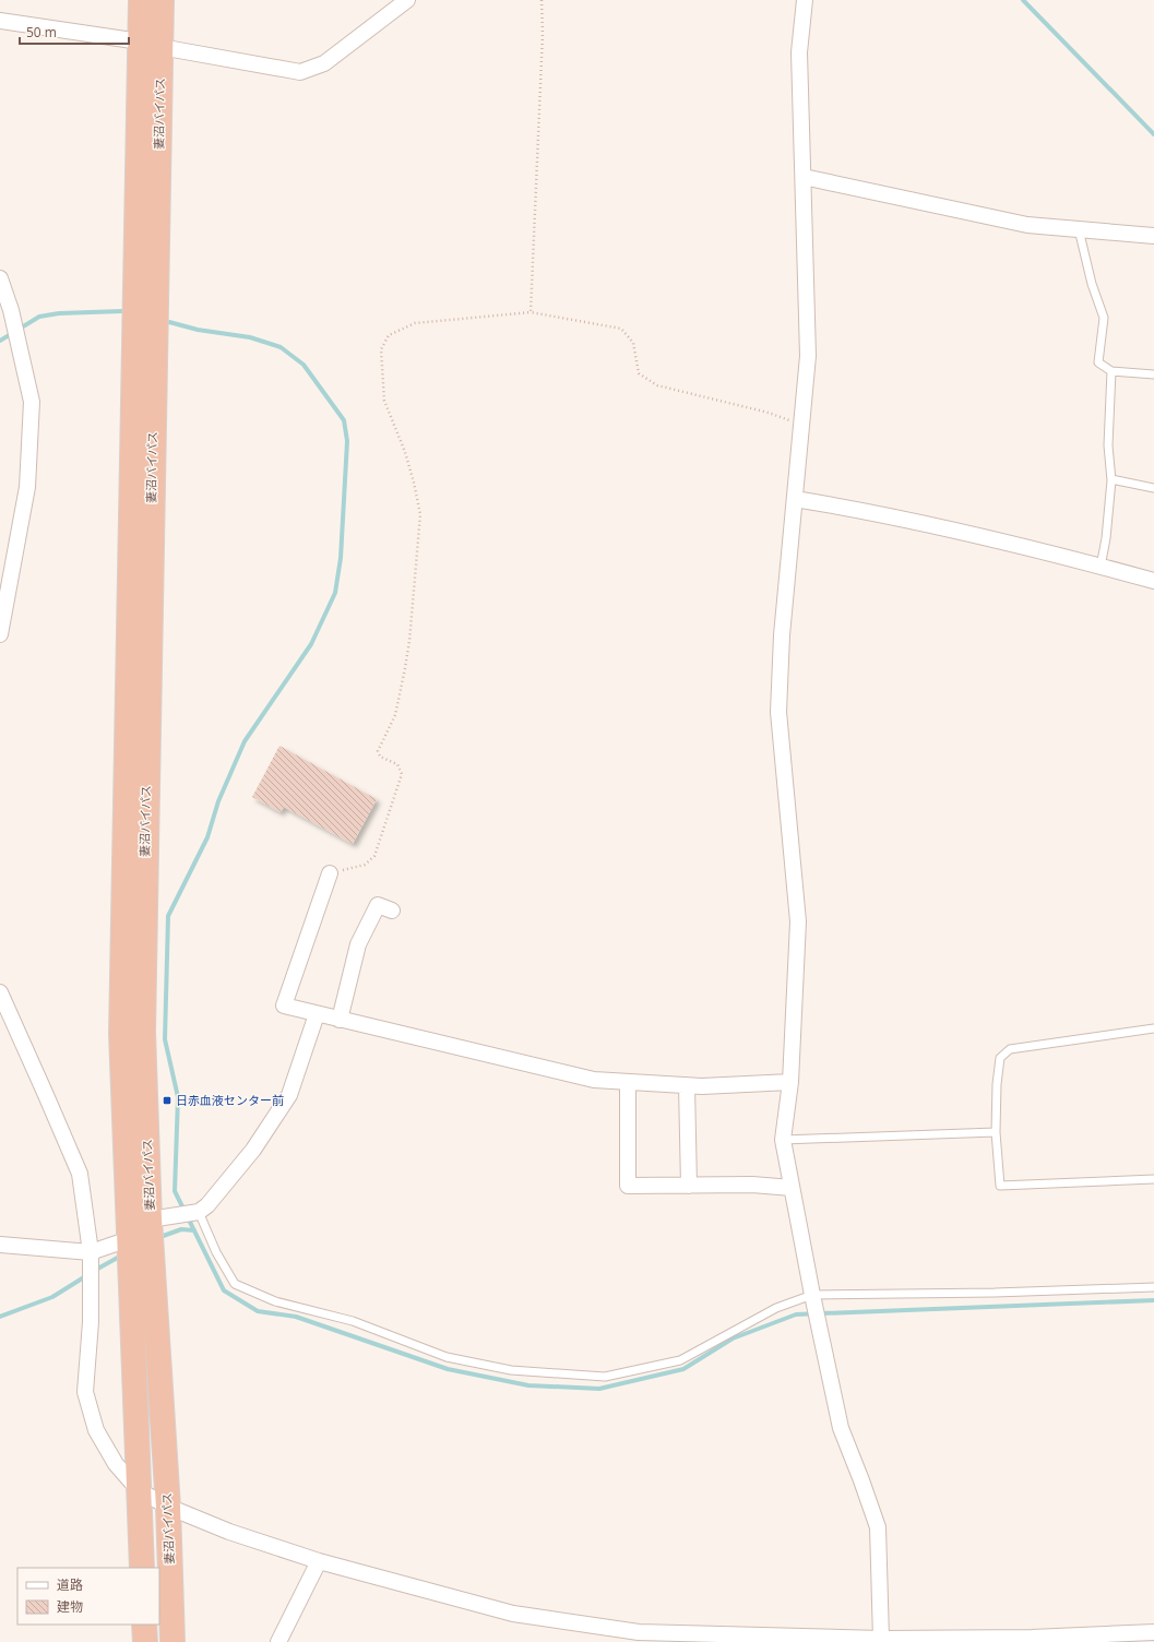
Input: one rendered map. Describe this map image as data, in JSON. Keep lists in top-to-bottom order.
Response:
{
  "streets": {
    "highway": ["妻沼バイパス"]
  },
  "places": {
    "transit": ["日赤血液センター前"]
  },
  "legend": ["道路", "建物"],
  "scale_bar": "50 m"
}
